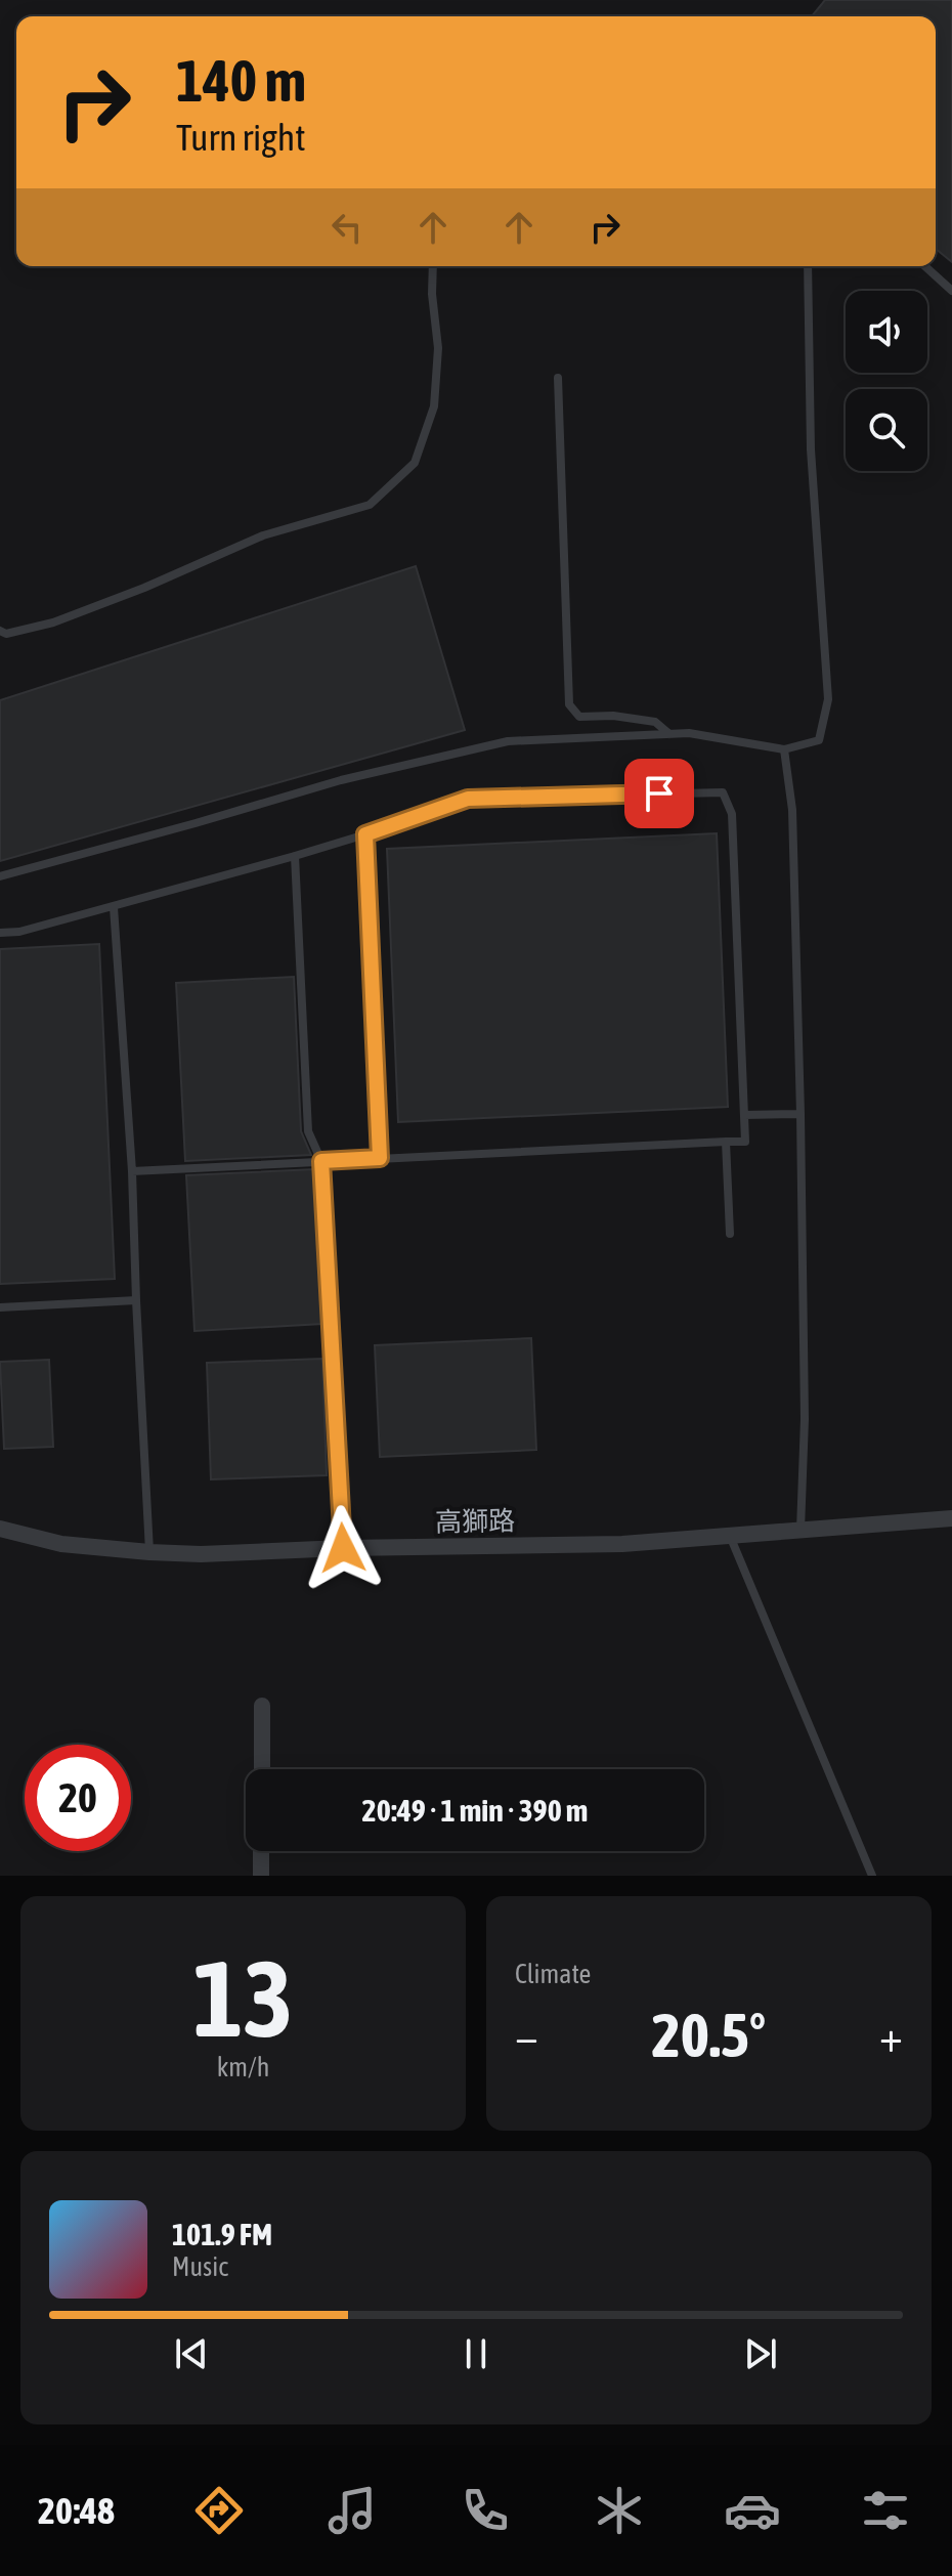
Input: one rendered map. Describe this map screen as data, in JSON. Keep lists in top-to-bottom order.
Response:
{
  "streets": {
    "street": ["高獅路"]
  },
  "page": {
    "turn": ["140 m", "Turn right"],
    "limit": "20",
    "trip": "20:49 · 1 min · 390 m",
    "tile": [
      ["13", "km/h"],
      "Climate"
    ],
    "heat": ["−", "20.5°", "+"],
    "song": ["101.9 FM", "Music"],
    "tabs": "20:48"
  }
}
